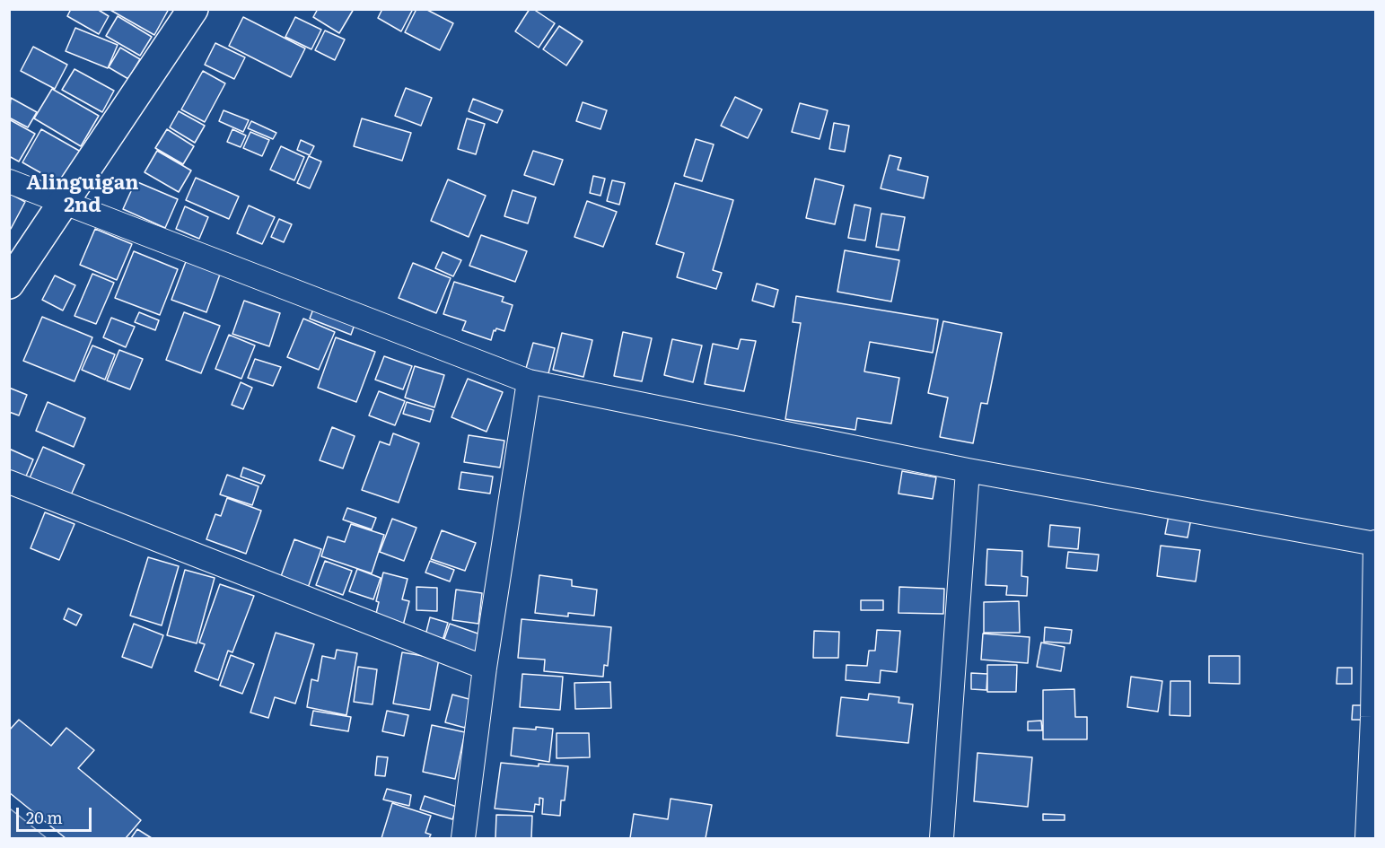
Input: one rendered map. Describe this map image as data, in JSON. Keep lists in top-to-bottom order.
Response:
{
  "districts": ["Alinguigan 2nd"],
  "scale_bar": "20 m"
}
